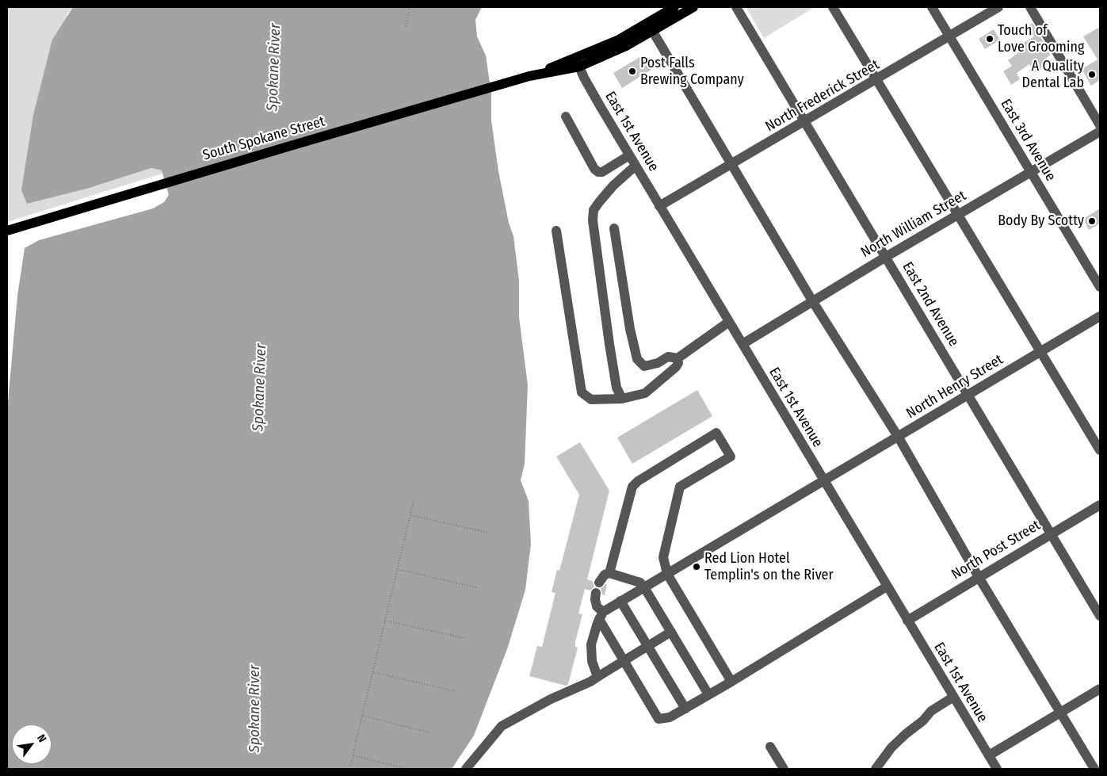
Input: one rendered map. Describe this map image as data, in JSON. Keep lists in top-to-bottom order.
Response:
{
  "streets": {
    "main road": ["South Spokane Street"],
    "street": [
      "North Frederick Street",
      "East 1st Avenue",
      "East 3rd Avenue",
      "North William Street",
      "East 2nd Avenue",
      "North Henry Street",
      "North Post Street"
    ]
  },
  "crossings": [
    ["North Frederick Street", "East 1st Avenue"],
    ["North Frederick Street", "East 3rd Avenue"],
    ["North Frederick Street", "East 2nd Avenue"],
    ["East 1st Avenue", "South Spokane Street"],
    ["East 1st Avenue", "North William Street"],
    ["East 1st Avenue", "North Henry Street"],
    ["East 1st Avenue", "North Post Street"],
    ["East 3rd Avenue", "North William Street"],
    ["North William Street", "East 2nd Avenue"],
    ["East 2nd Avenue", "North Henry Street"],
    ["East 2nd Avenue", "North Post Street"]
  ],
  "water": ["Spokane River"],
  "places": [
    "Touch of Love Grooming",
    "Post Falls Brewing Company",
    "A Quality Dental Lab",
    "Body By Scotty",
    "Red Lion Hotel Templin's on the River"
  ],
  "north": "top right"
}
